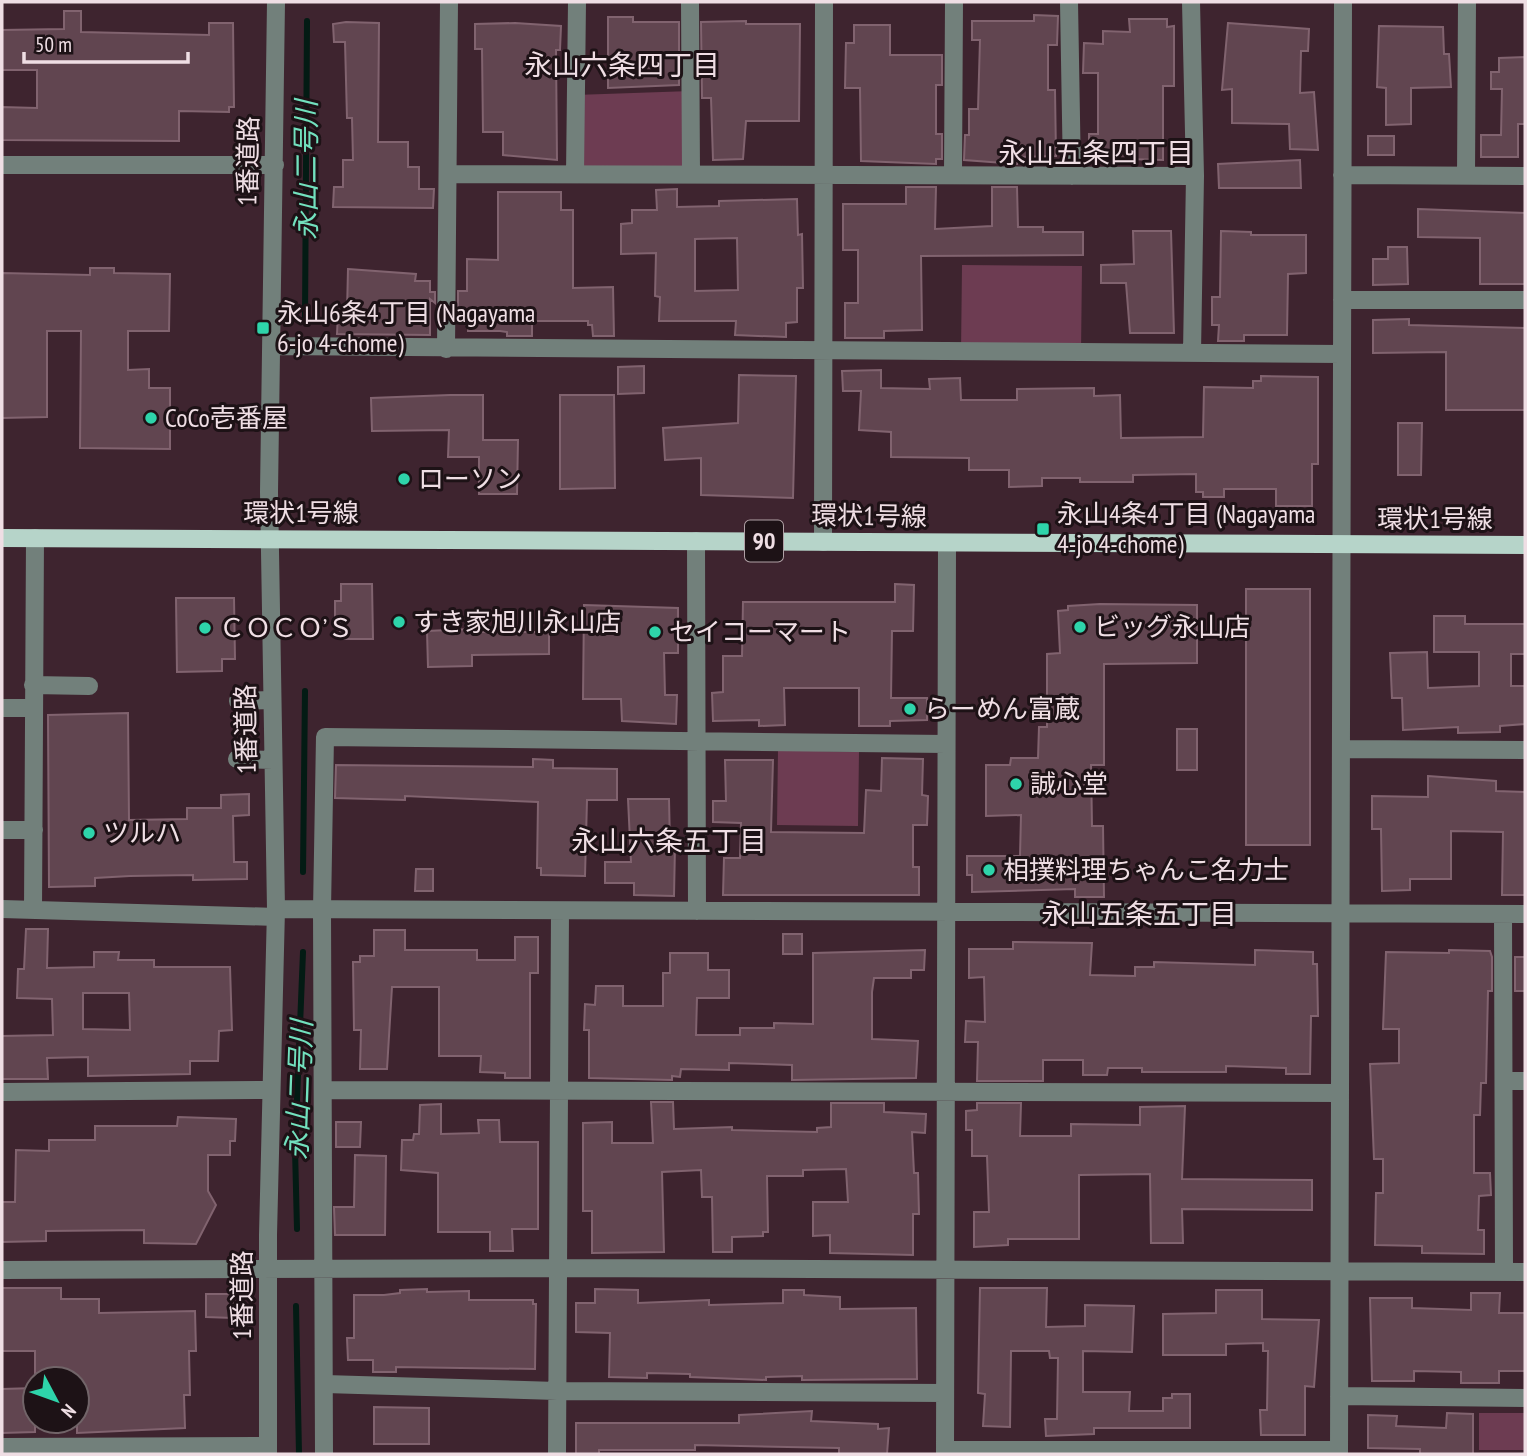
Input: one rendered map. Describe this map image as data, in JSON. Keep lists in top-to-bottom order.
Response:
{
  "streets": {
    "main road": ["環状1号線", "90"],
    "street": ["1番道路"]
  },
  "crossings": [
    ["1番道路", "環状1号線"]
  ],
  "districts": [
    "永山六条四丁目",
    "永山五条四丁目",
    "永山六条五丁目",
    "永山五条五丁目"
  ],
  "water": ["永山二号川"],
  "places": {
    "transit": ["永山6条4丁目 (Nagayama 6-jo 4-chome)", "永山4条4丁目 (Nagayama 4-jo 4-chome)"],
    "other": [
      "CoCo壱番屋",
      "ローソン",
      "すき家旭川永山店",
      "ビッグ永山店",
      "ＣＯＣＯ’Ｓ",
      "セイコーマート",
      "らーめん富蔵",
      "誠心堂",
      "ツルハ",
      "相撲料理ちゃんこ名力士"
    ]
  },
  "scale_bar": "50 m",
  "north": "bottom right"
}
